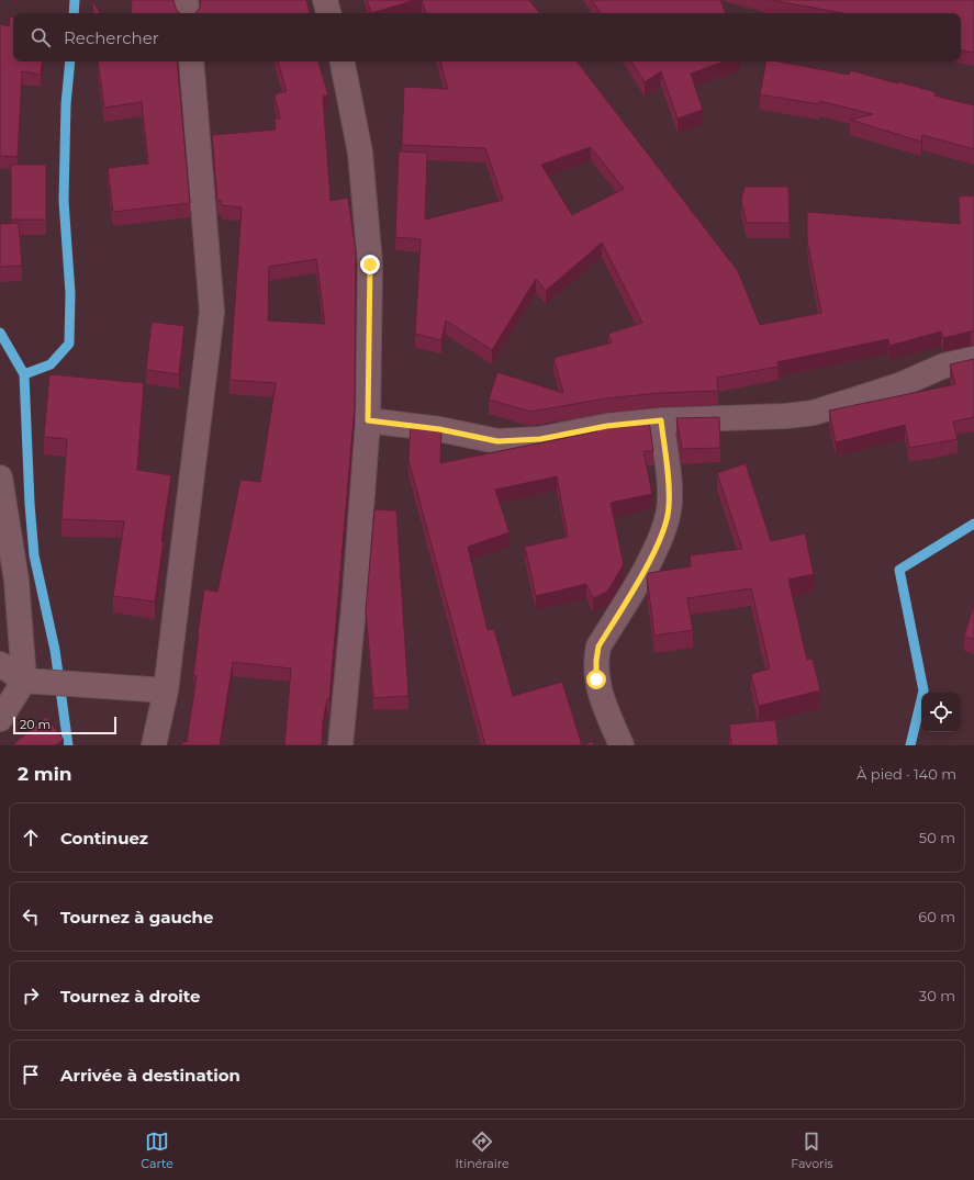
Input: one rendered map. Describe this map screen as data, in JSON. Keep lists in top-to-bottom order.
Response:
{
  "scale_bar": "20 m",
  "page": {
    "search": "Rechercher",
    "scale": "20 m",
    "heading": ["2 min", "À pied · 140 m"],
    "list": [
      ["Continuez", "50 m"],
      ["Tournez à gauche", "60 m"],
      ["Tournez à droite", "30 m"],
      "Arrivée à destination"
    ],
    "nav": ["Carte", "Itinéraire", "Favoris"]
  }
}
